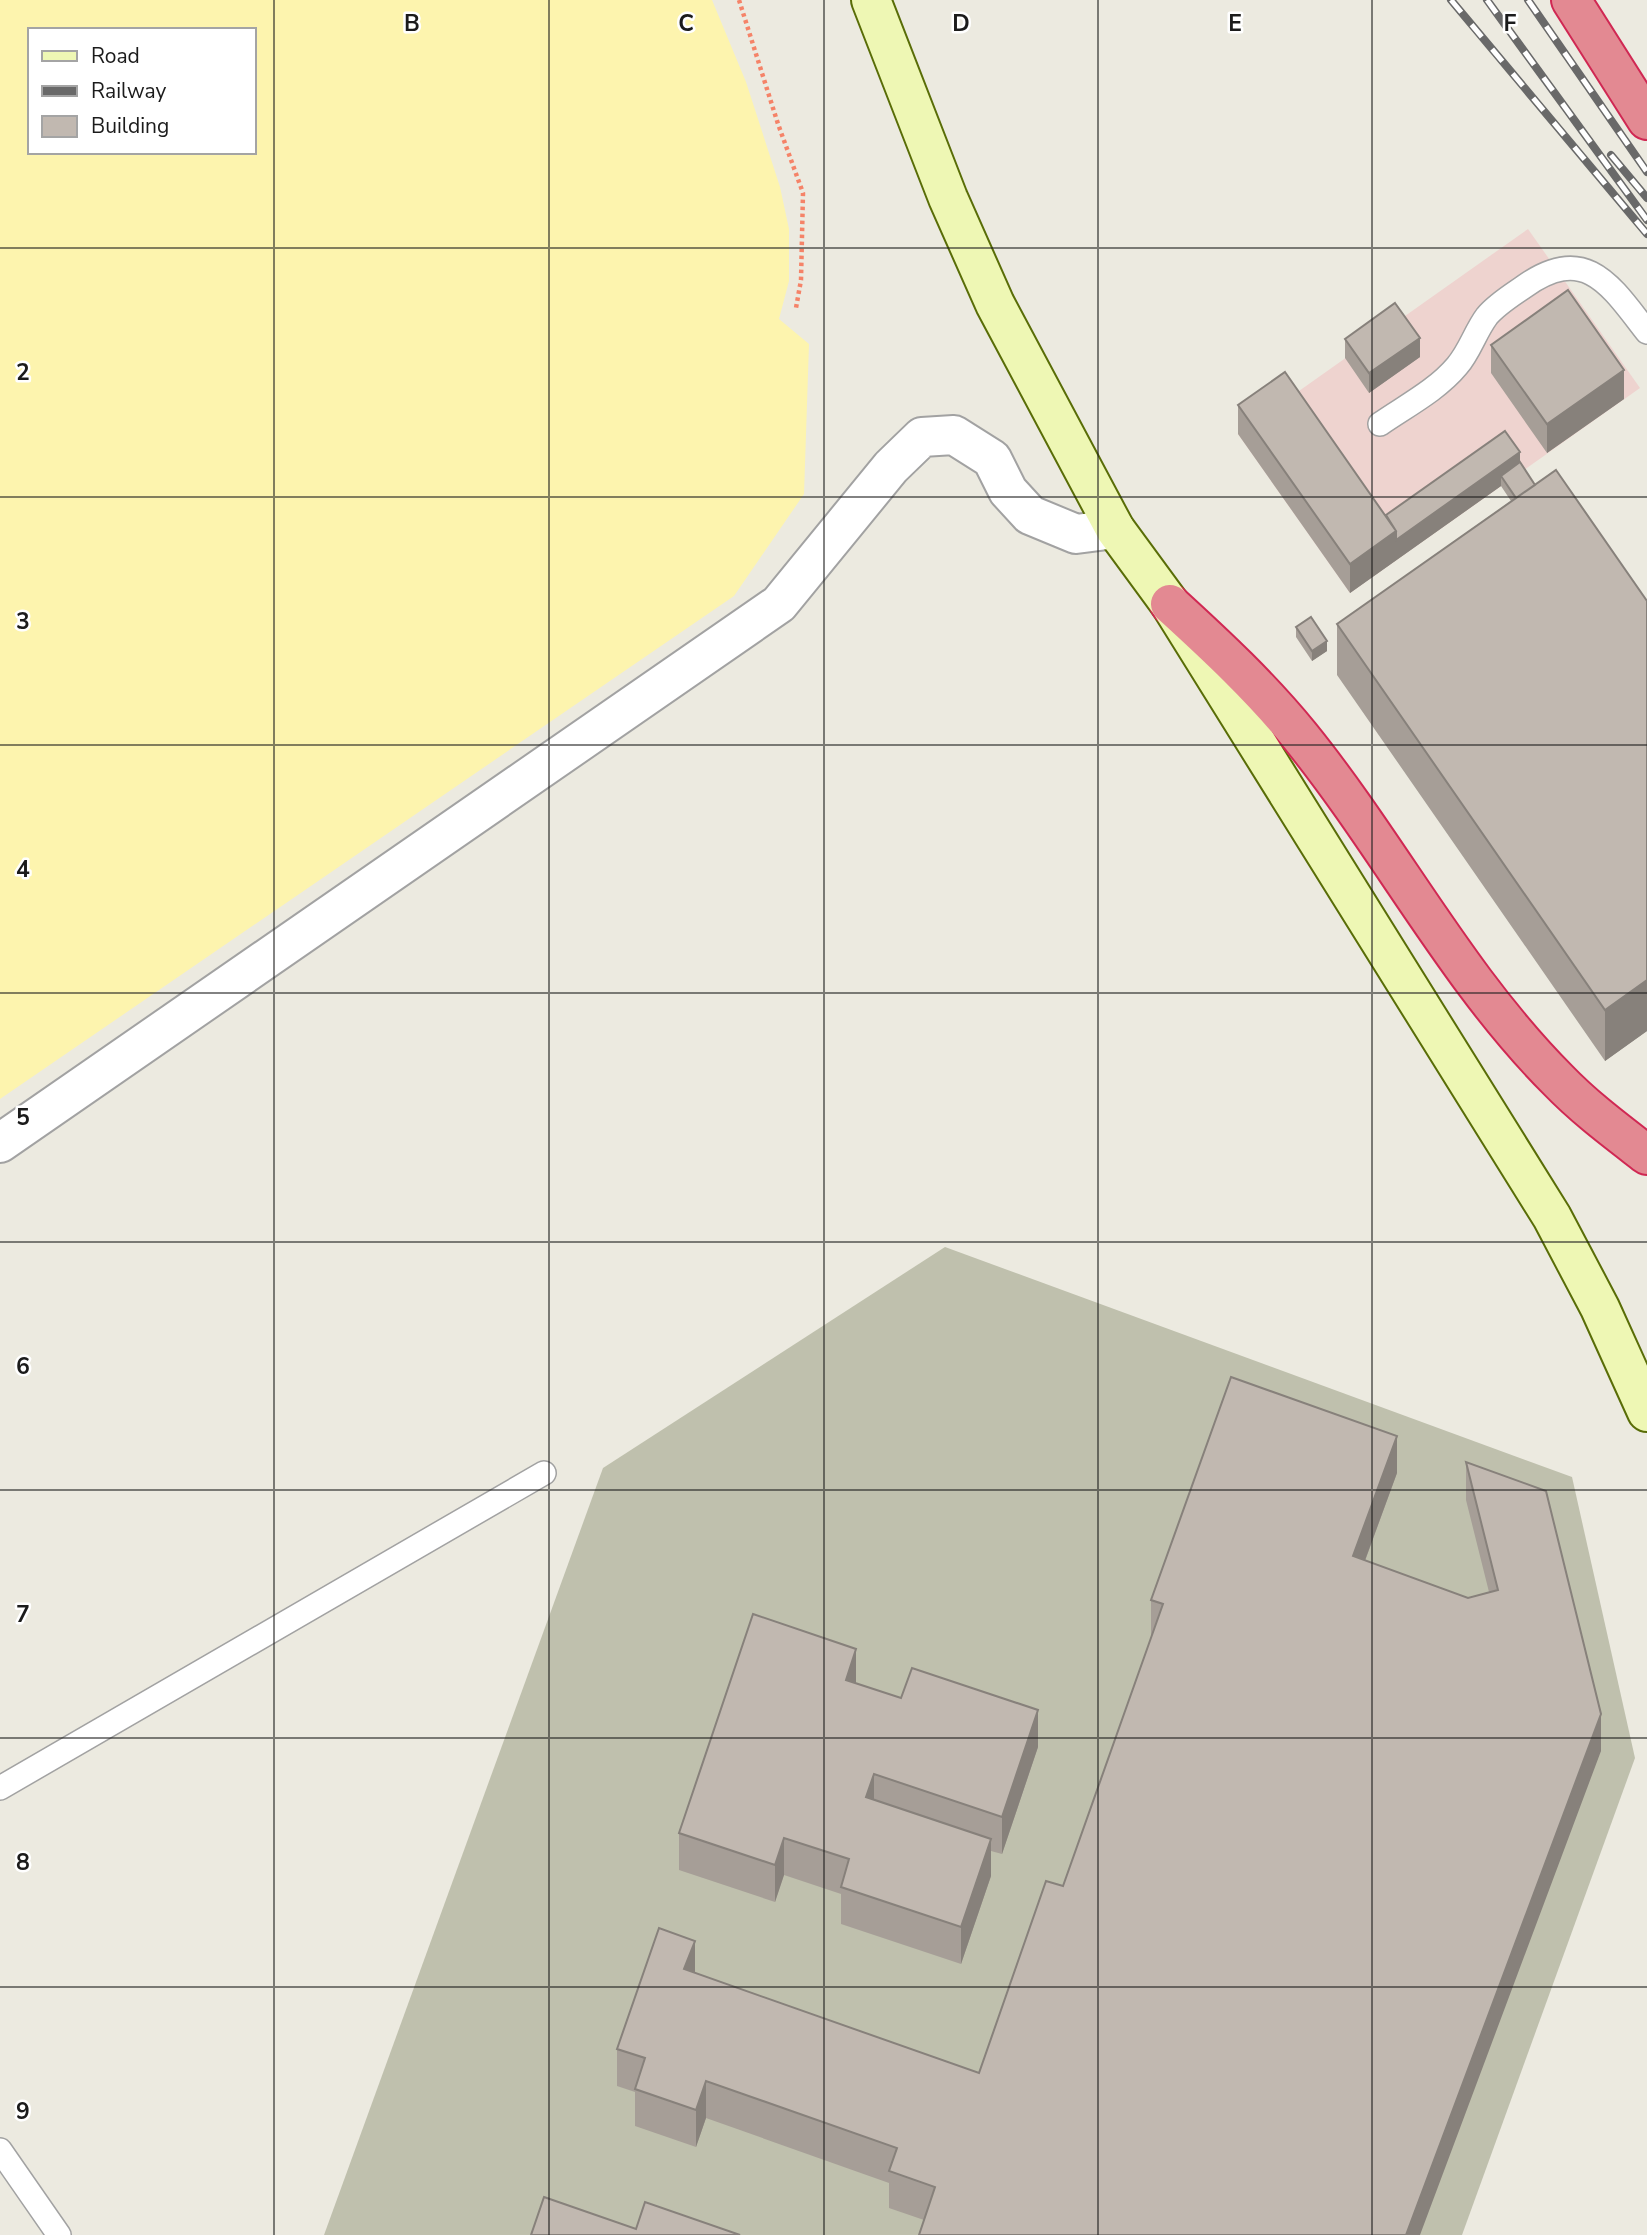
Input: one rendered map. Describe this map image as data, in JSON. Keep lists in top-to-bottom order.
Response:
{
  "legend": ["Road", "Railway", "Building"],
  "grid": {
    "columns": [
      "B",
      "C",
      "D",
      "E",
      "F"
    ],
    "rows": [
      "2",
      "3",
      "4",
      "5",
      "6",
      "7",
      "8",
      "9"
    ]
  }
}
